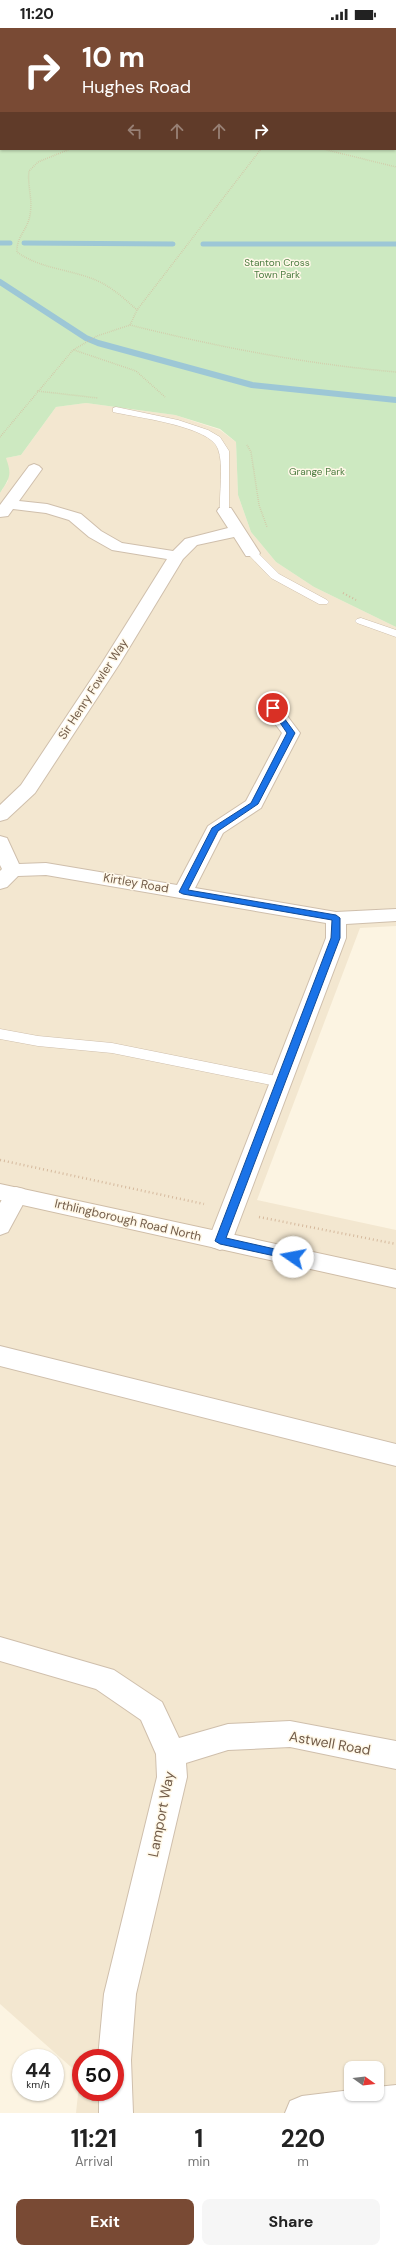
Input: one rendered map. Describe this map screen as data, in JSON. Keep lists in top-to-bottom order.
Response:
{
  "streets": {
    "street": [
      "Sir Henry Fowler Way",
      "Kirtley Road",
      "Irthlingborough Road North",
      "Astwell Road",
      "Lamport Way"
    ]
  },
  "crossings": [
    ["Astwell Road", "Lamport Way"]
  ],
  "parks": ["Stanton Cross Town Park", "Grange Park"],
  "north": "right",
  "page": {
    "status": "11:20",
    "turn": ["10 m", "Hughes Road"],
    "speed": "44 km/h",
    "limit": "50",
    "eta": [
      "11:21",
      "Arrival",
      "1",
      "min",
      "220",
      "m"
    ],
    "buttons": ["Exit", "Share"]
  }
}
